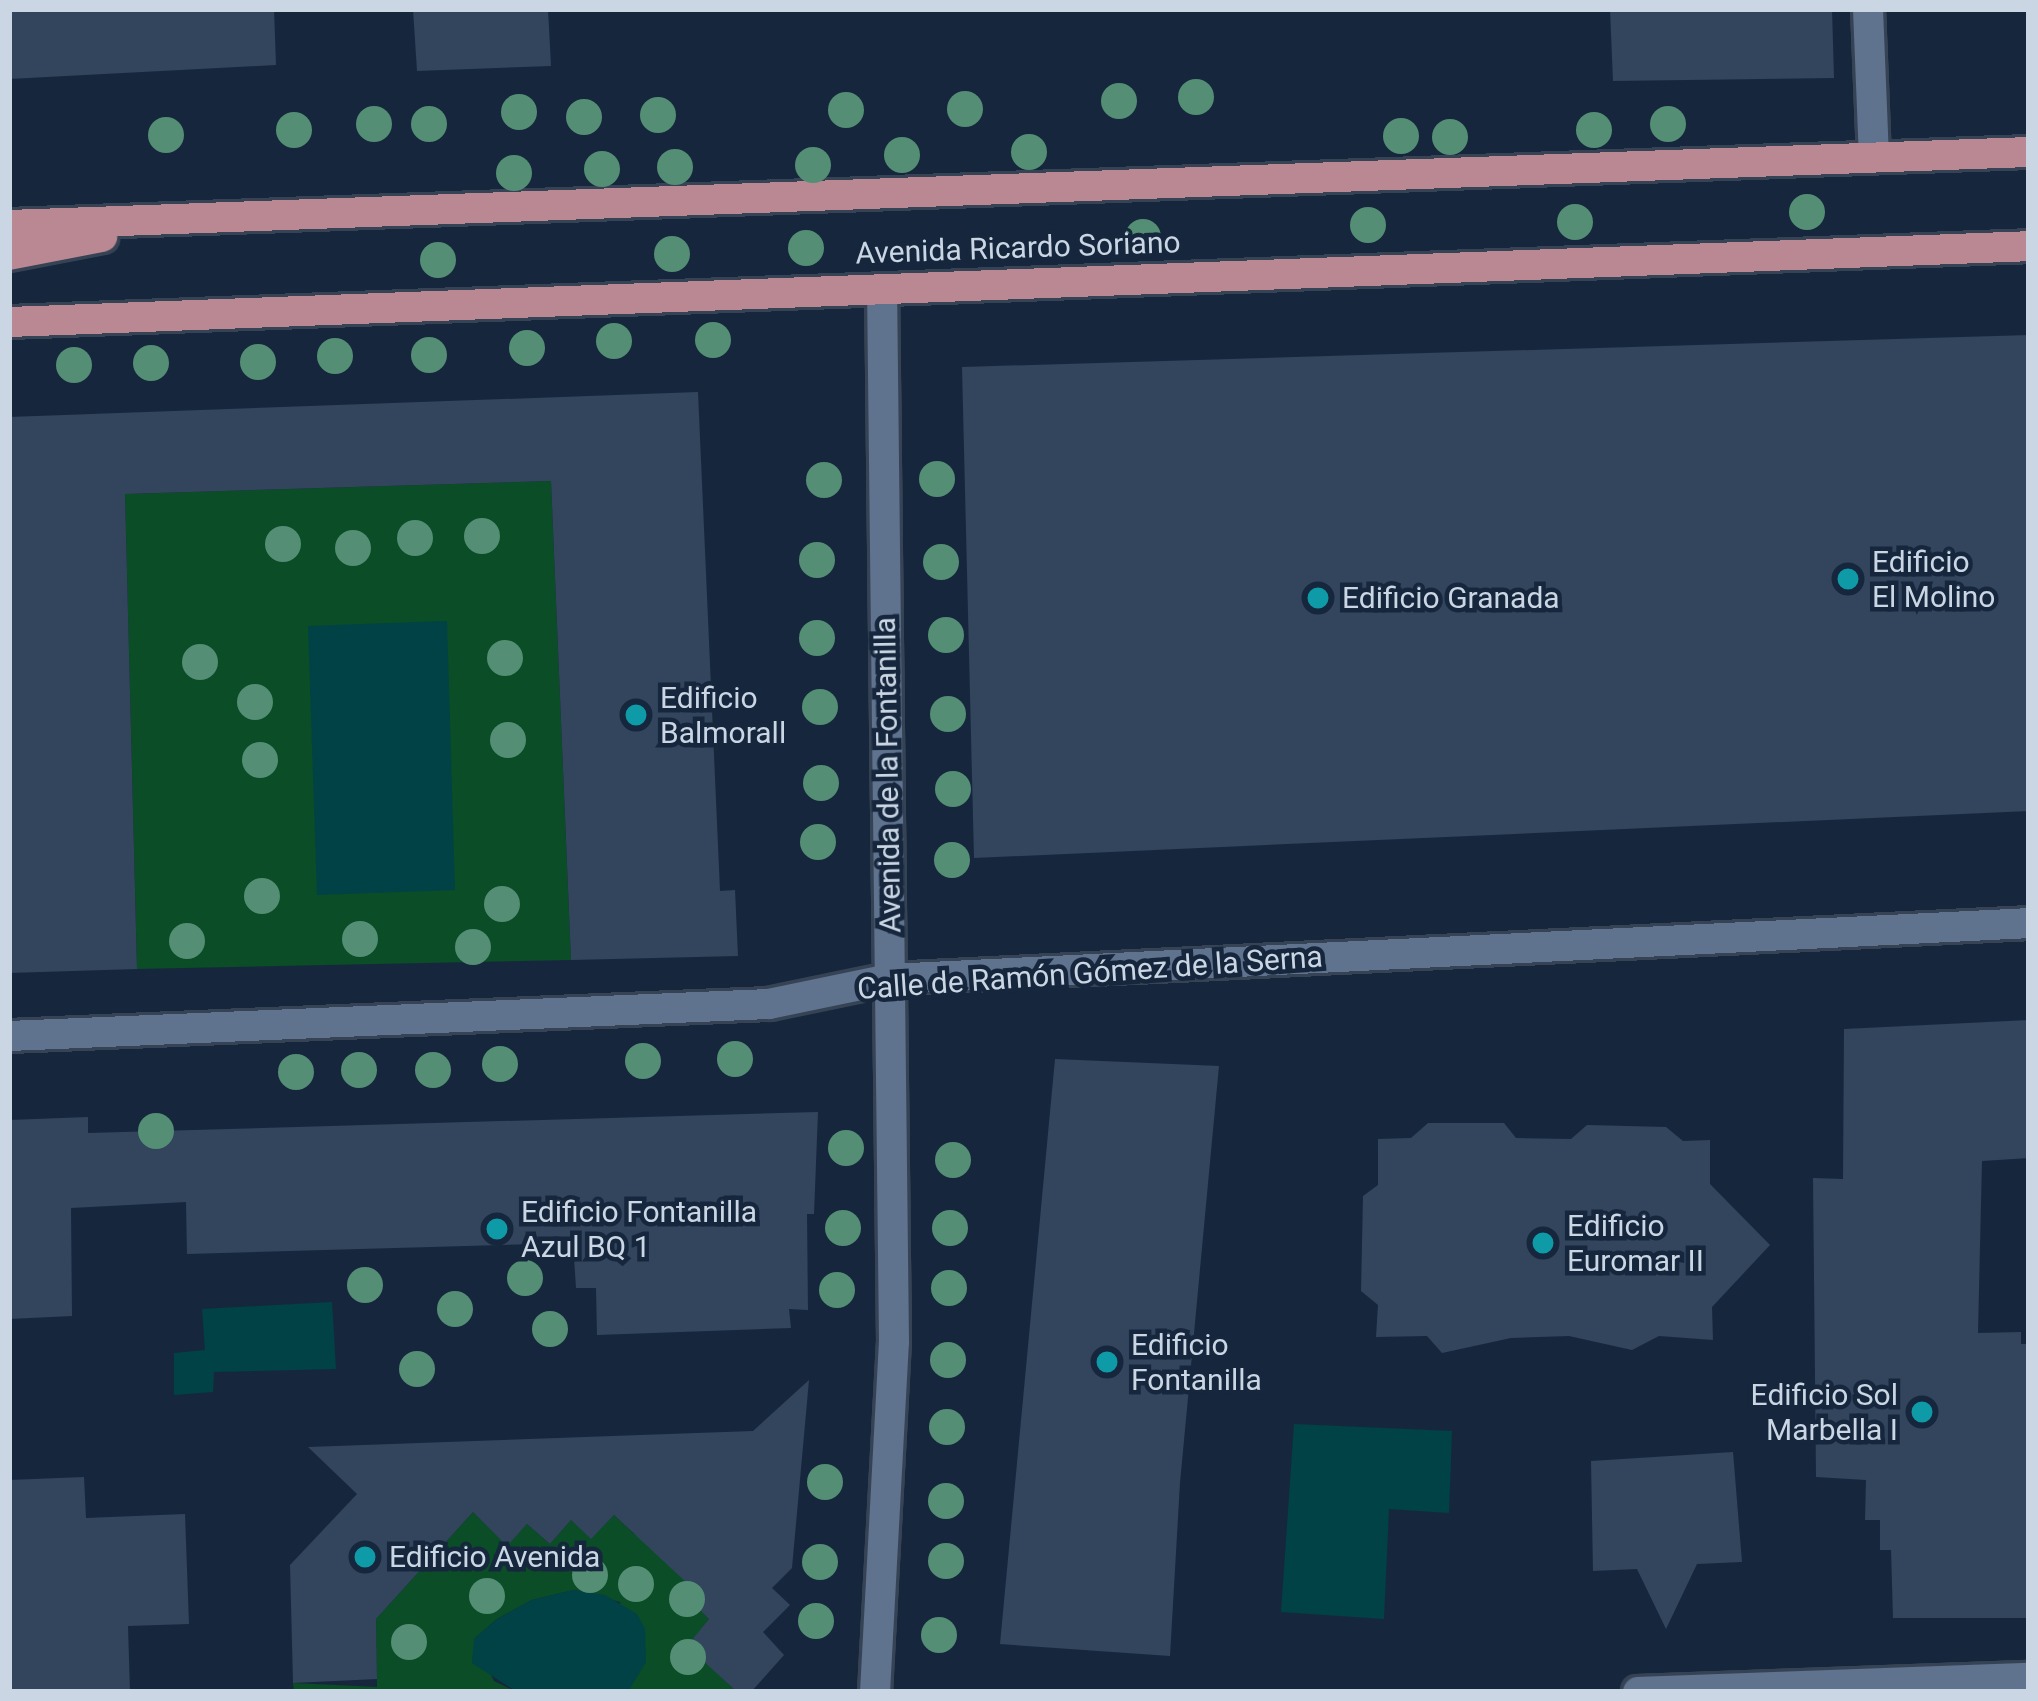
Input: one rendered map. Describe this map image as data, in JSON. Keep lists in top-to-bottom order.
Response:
{
  "streets": {
    "main road": ["Avenida Ricardo Soriano"],
    "street": ["Avenida de la Fontanilla", "Calle de Ramón Gómez de la Serna"]
  },
  "crossings": [
    ["Avenida Ricardo Soriano", "Avenida de la Fontanilla"],
    ["Avenida de la Fontanilla", "Calle de Ramón Gómez de la Serna"]
  ],
  "places": [
    "Edificio El Molino",
    "Edificio Granada",
    "Edificio Balmorall",
    "Edificio Fontanilla Azul BQ 1",
    "Edificio Euromar II",
    "Edificio Fontanilla",
    "Edificio Sol Marbella I",
    "Edificio Avenida"
  ]
}
